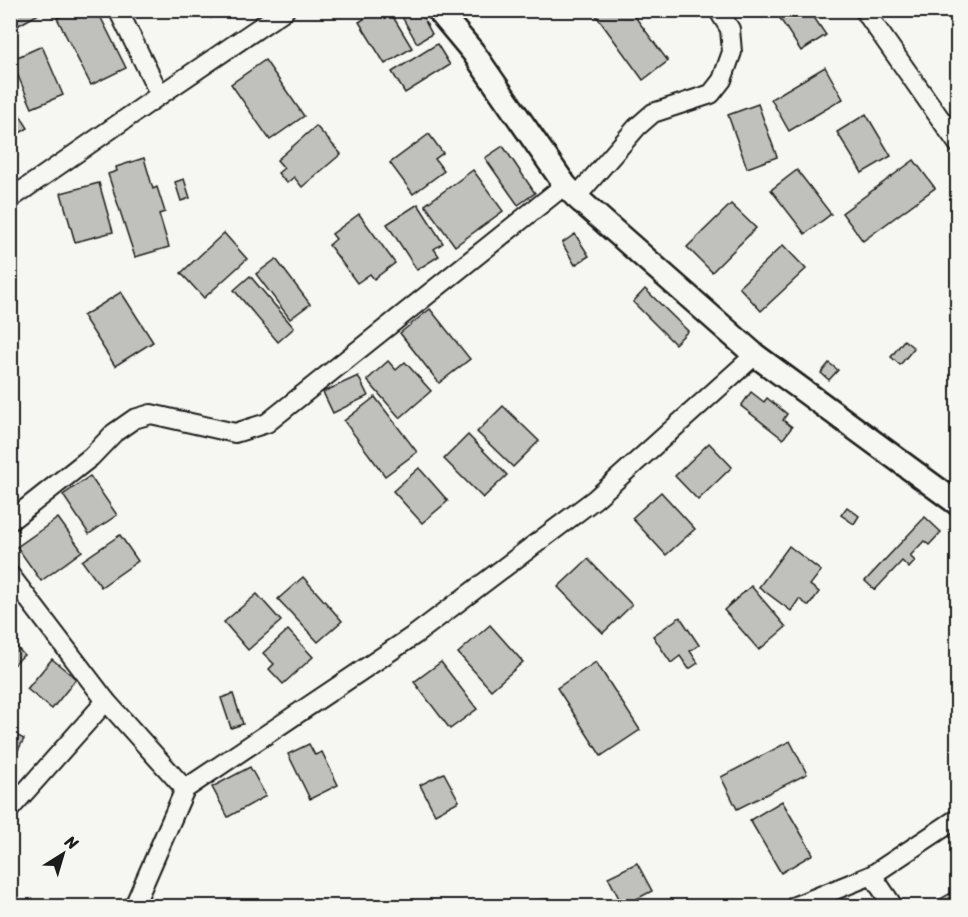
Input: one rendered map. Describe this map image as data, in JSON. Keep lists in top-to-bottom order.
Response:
{
  "north": "top right"
}
